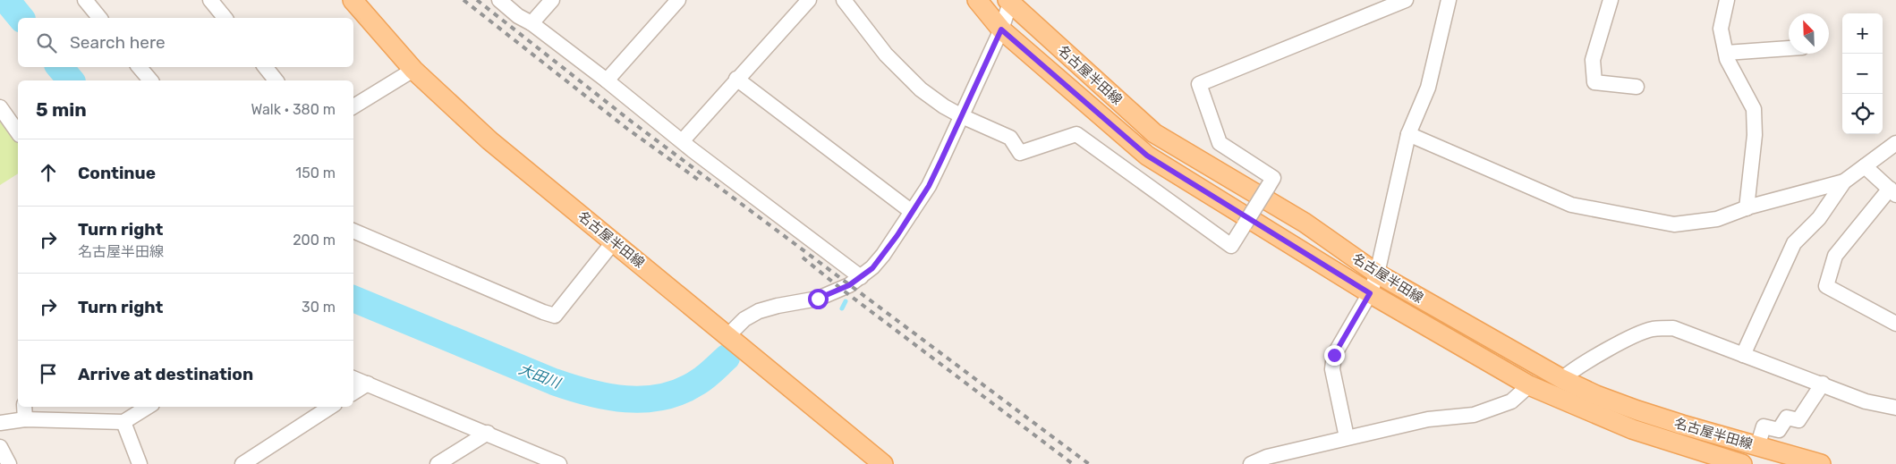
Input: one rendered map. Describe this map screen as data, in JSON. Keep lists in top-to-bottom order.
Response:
{
  "streets": {
    "main road": ["名古屋半田線"]
  },
  "water": ["大田川"],
  "north": "top left",
  "page": {
    "map_buttons": ["+", "−"],
    "search": "Search here",
    "heading": ["5 min", "Walk · 380 m"],
    "list": [
      ["Continue", "150 m"],
      ["Turn right", "名古屋半田線", "200 m"],
      ["Turn right", "30 m"],
      "Arrive at destination"
    ]
  }
}
